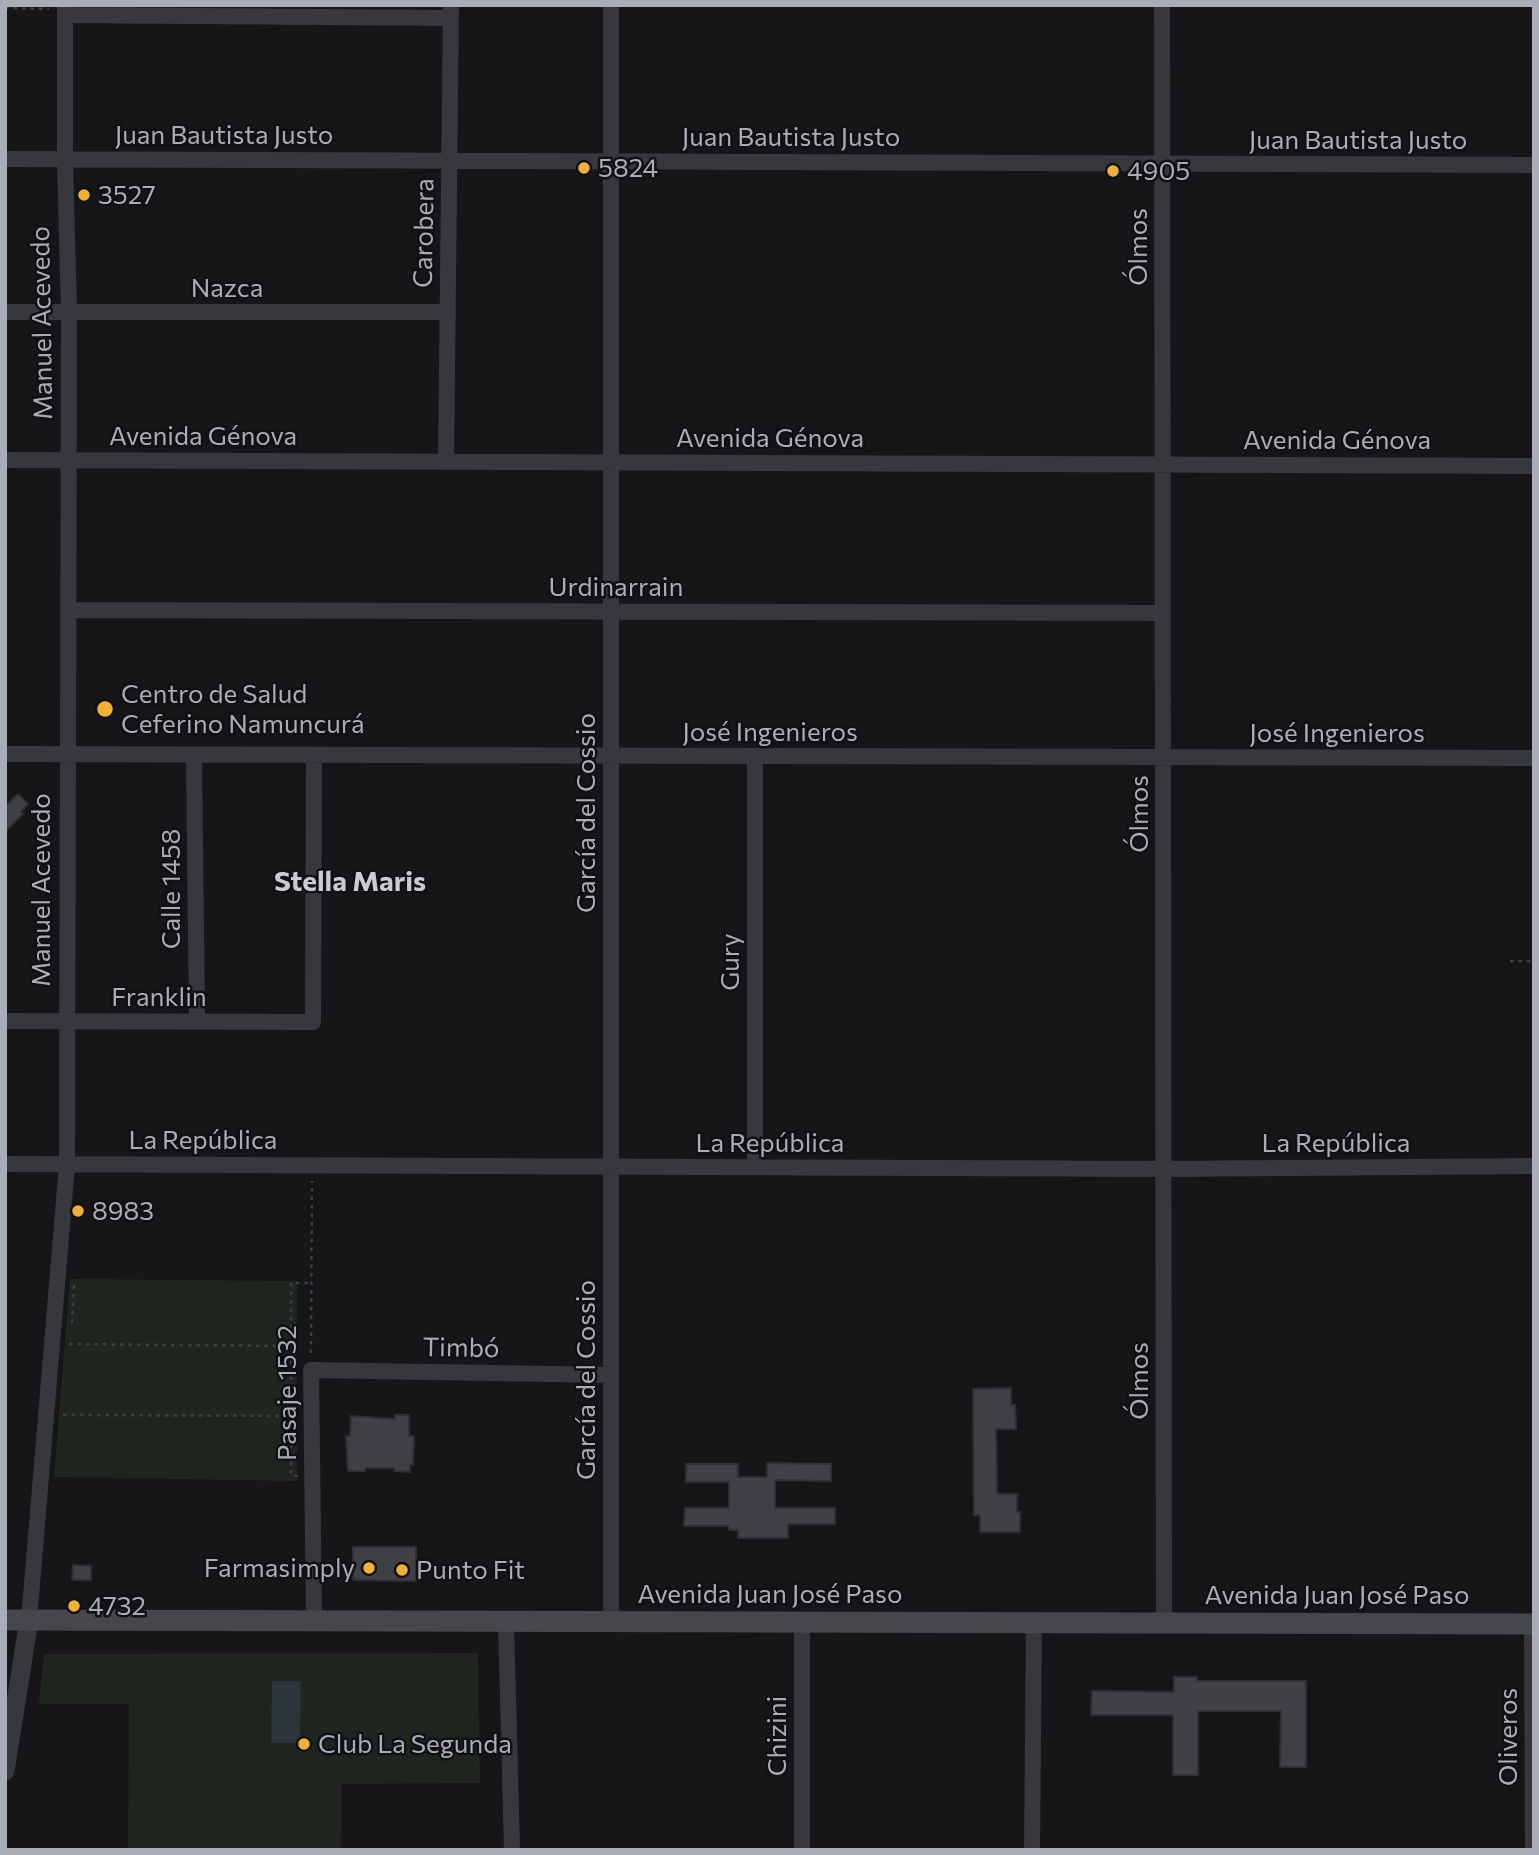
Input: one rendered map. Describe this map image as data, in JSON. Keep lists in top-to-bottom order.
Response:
{
  "streets": {
    "main road": ["Avenida Juan José Paso"],
    "street": [
      "Juan Bautista Justo",
      "Carobera",
      "Ólmos",
      "Nazca",
      "Manuel Acevedo",
      "Avenida Génova",
      "Urdinarrain",
      "José Ingenieros",
      "García del Cossio",
      "Calle 1458",
      "Gury",
      "Franklin",
      "La República",
      "Timbó",
      "Pasaje 1532",
      "Chizini",
      "Oliveros"
    ]
  },
  "crossings": [
    ["Juan Bautista Justo", "Carobera"],
    ["Juan Bautista Justo", "Ólmos"],
    ["Juan Bautista Justo", "Manuel Acevedo"],
    ["Juan Bautista Justo", "García del Cossio"],
    ["Carobera", "Nazca"],
    ["Carobera", "Avenida Génova"],
    ["Ólmos", "Avenida Génova"],
    ["Ólmos", "Urdinarrain"],
    ["Ólmos", "José Ingenieros"],
    ["Ólmos", "La República"],
    ["Ólmos", "Avenida Juan José Paso"],
    ["Nazca", "Manuel Acevedo"],
    ["Manuel Acevedo", "Avenida Génova"],
    ["Manuel Acevedo", "Urdinarrain"],
    ["Manuel Acevedo", "José Ingenieros"],
    ["Manuel Acevedo", "Franklin"],
    ["Manuel Acevedo", "La República"],
    ["Manuel Acevedo", "Avenida Juan José Paso"],
    ["Avenida Génova", "García del Cossio"],
    ["Urdinarrain", "García del Cossio"],
    ["José Ingenieros", "García del Cossio"],
    ["José Ingenieros", "Calle 1458"],
    ["José Ingenieros", "Gury"],
    ["José Ingenieros", "Franklin"],
    ["García del Cossio", "La República"],
    ["García del Cossio", "Timbó"],
    ["García del Cossio", "Avenida Juan José Paso"],
    ["Calle 1458", "Franklin"],
    ["Gury", "La República"],
    ["La República", "Pasaje 1532"],
    ["Timbó", "Pasaje 1532"],
    ["Pasaje 1532", "Avenida Juan José Paso"],
    ["Avenida Juan José Paso", "Chizini"],
    ["Avenida Juan José Paso", "Oliveros"]
  ],
  "districts": ["Stella Maris"],
  "places": [
    "5824",
    "4905",
    "3527",
    "Centro de Salud Ceferino Namuncurá",
    "8983",
    "Farmasimply",
    "Punto Fit",
    "4732",
    "Club La Segunda"
  ]
}
